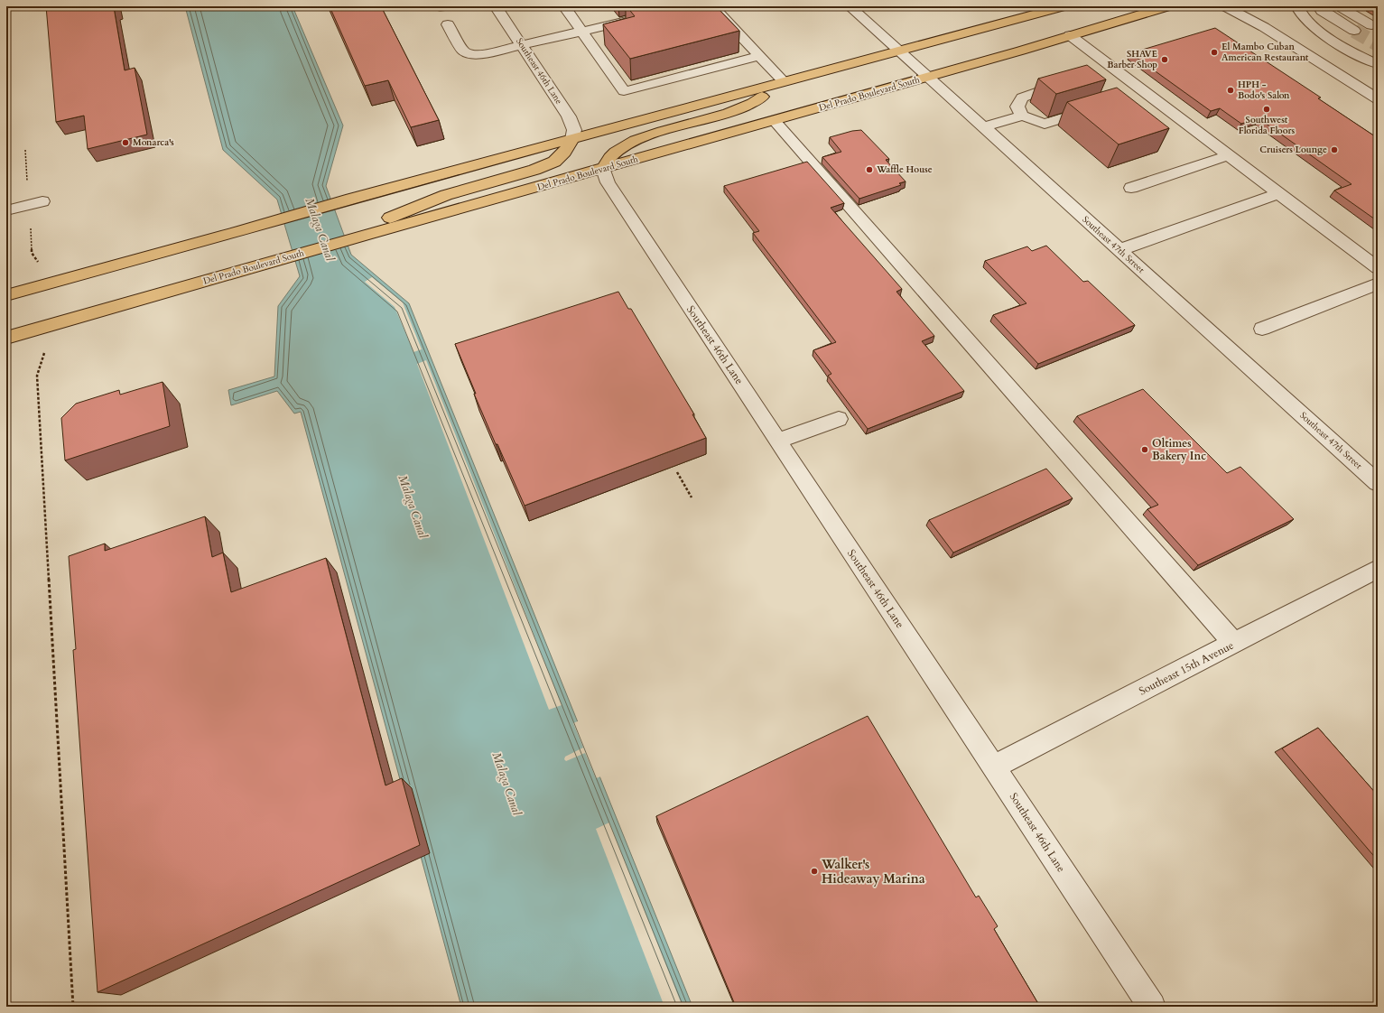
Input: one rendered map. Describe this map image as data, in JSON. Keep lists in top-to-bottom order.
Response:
{
  "streets": {
    "main road": ["Del Prado Boulevard South"],
    "street": ["Southeast 46th Lane", "Southeast 47th Street", "Southeast 15th Avenue"]
  },
  "crossings": [
    ["Southeast 46th Lane", "Del Prado Boulevard South"],
    ["Southeast 46th Lane", "Southeast 15th Avenue"],
    ["Del Prado Boulevard South", "Southeast 47th Street"]
  ],
  "water": ["Malaga Canal"],
  "places": [
    "El Mambo Cuban American Restaurant",
    "SHAVE Barber Shop",
    "HPH - Bodo's Salon",
    "Southwest Florida Floors",
    "Monarca's",
    "Cruisers Lounge",
    "Waffle House",
    "Oltimes Bakery Inc",
    "Walker's Hideaway Marina"
  ]
}
